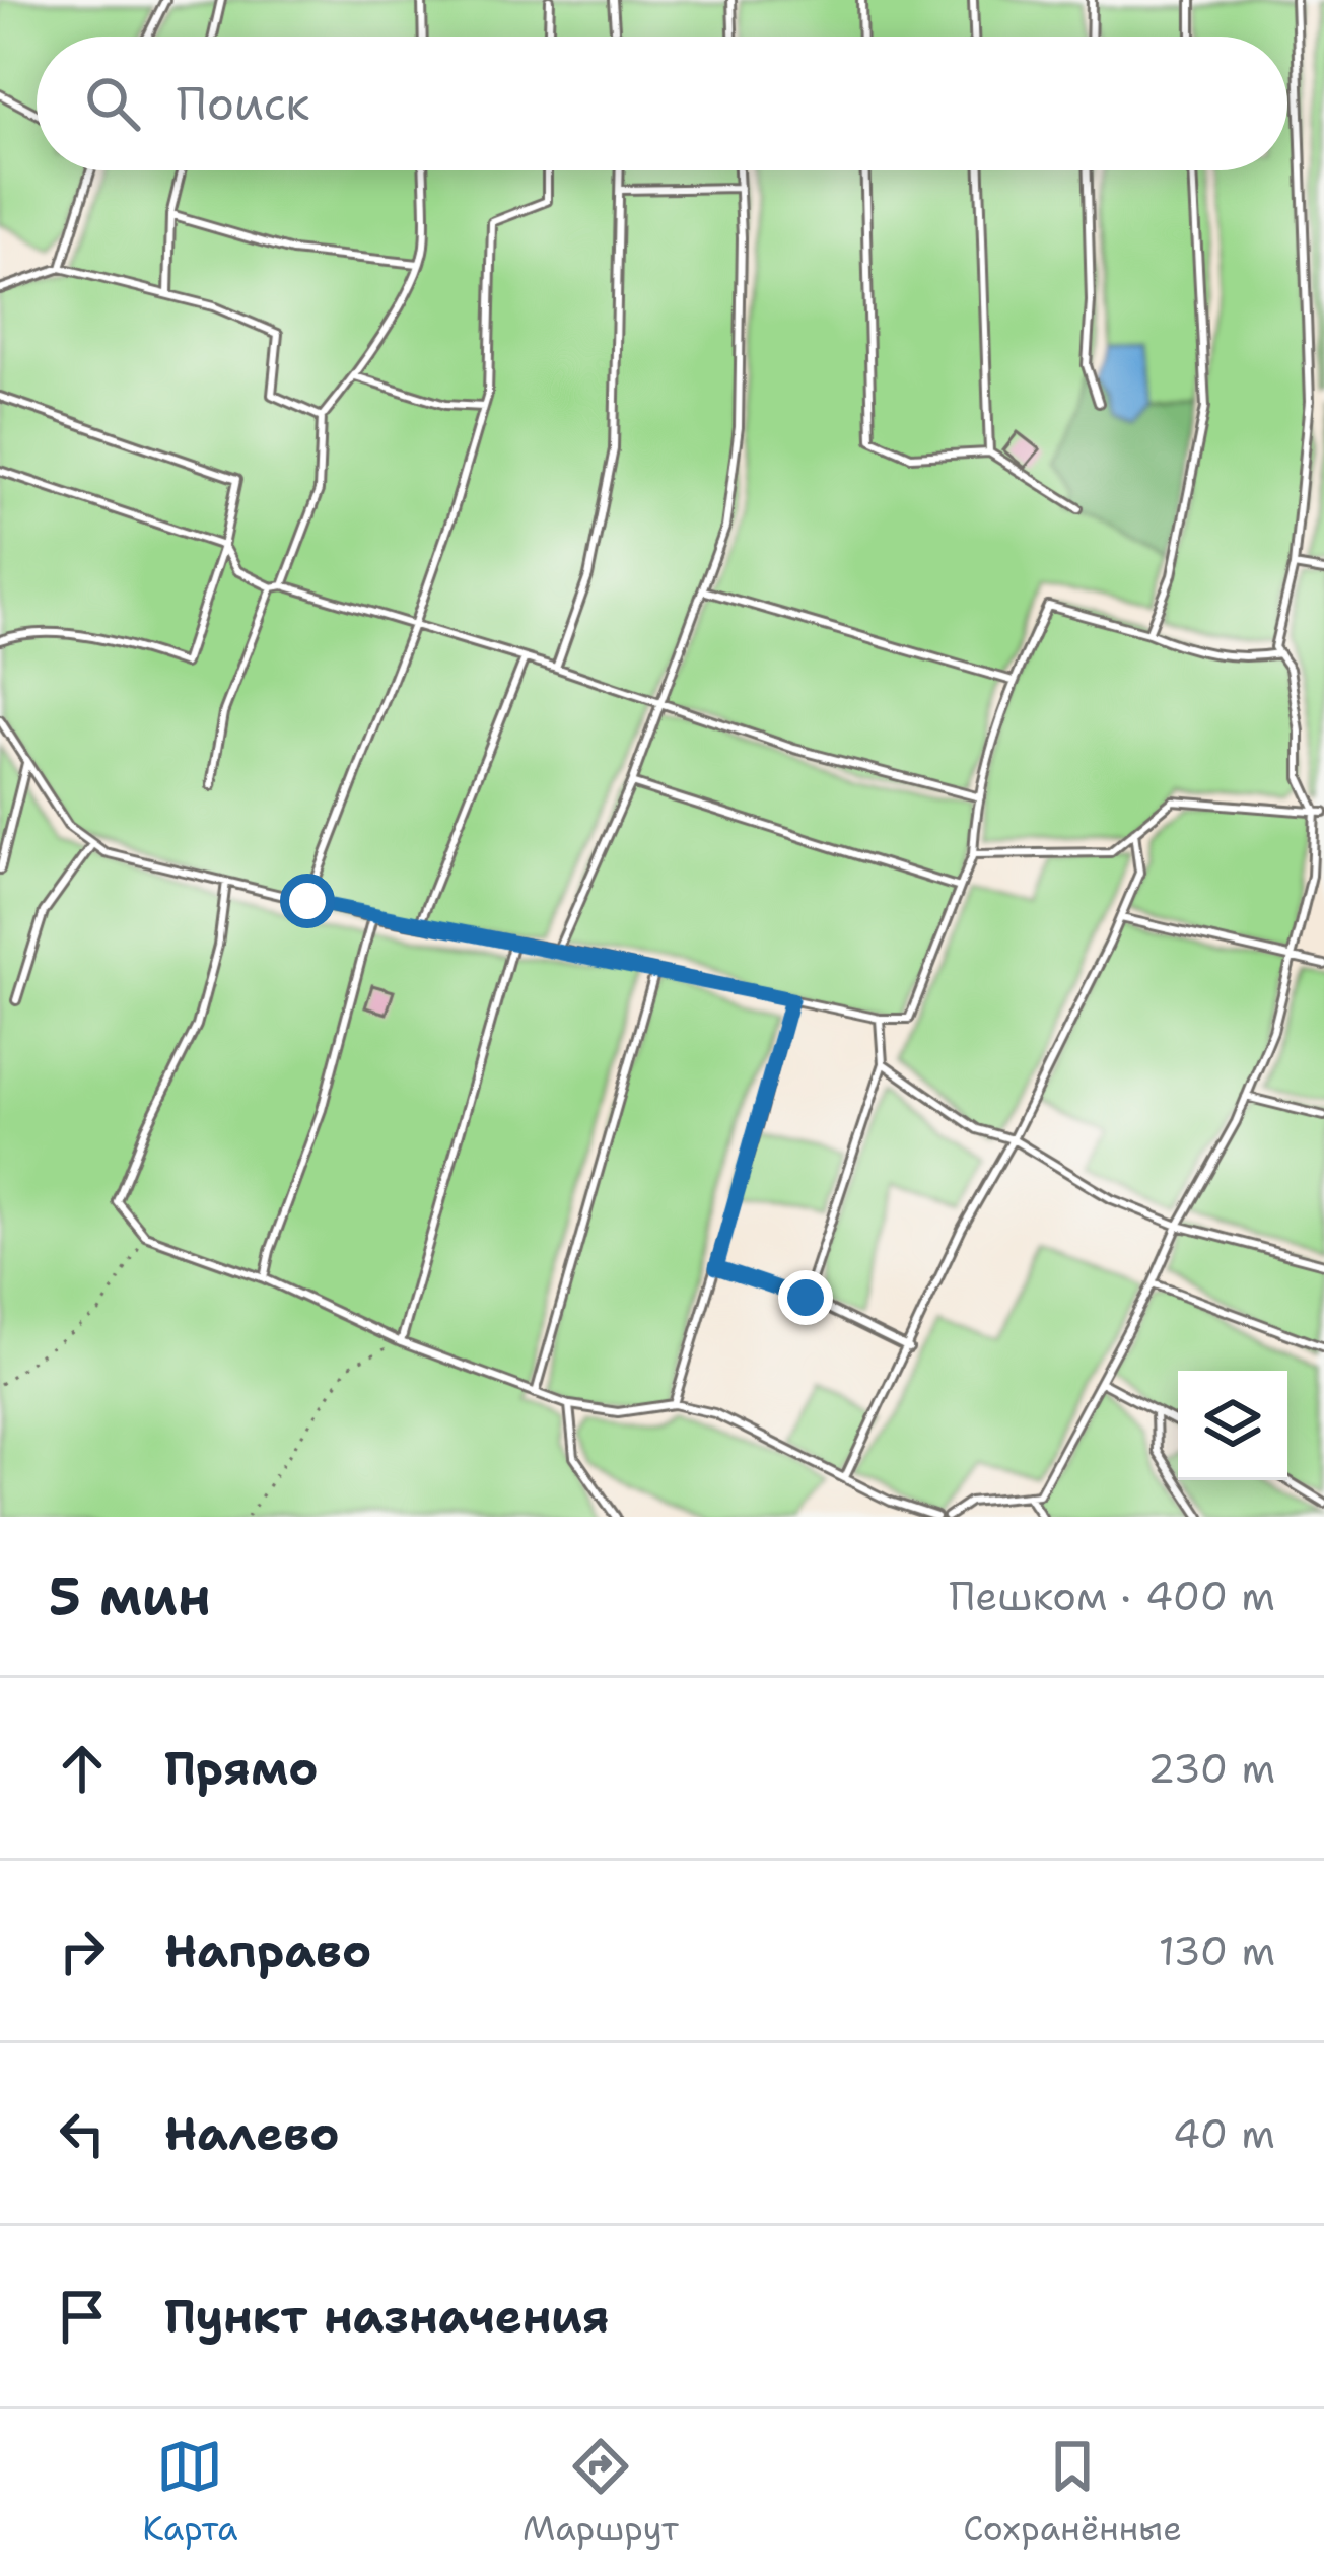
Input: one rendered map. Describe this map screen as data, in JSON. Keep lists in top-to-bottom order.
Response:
{
  "page": {
    "search": "Поиск",
    "heading": ["5 мин", "Пешком · 400 m"],
    "list": [
      ["Прямо", "230 m"],
      ["Направо", "130 m"],
      ["Налево", "40 m"],
      "Пункт назначения"
    ],
    "nav": ["Карта", "Маршрут", "Сохранённые"]
  }
}
